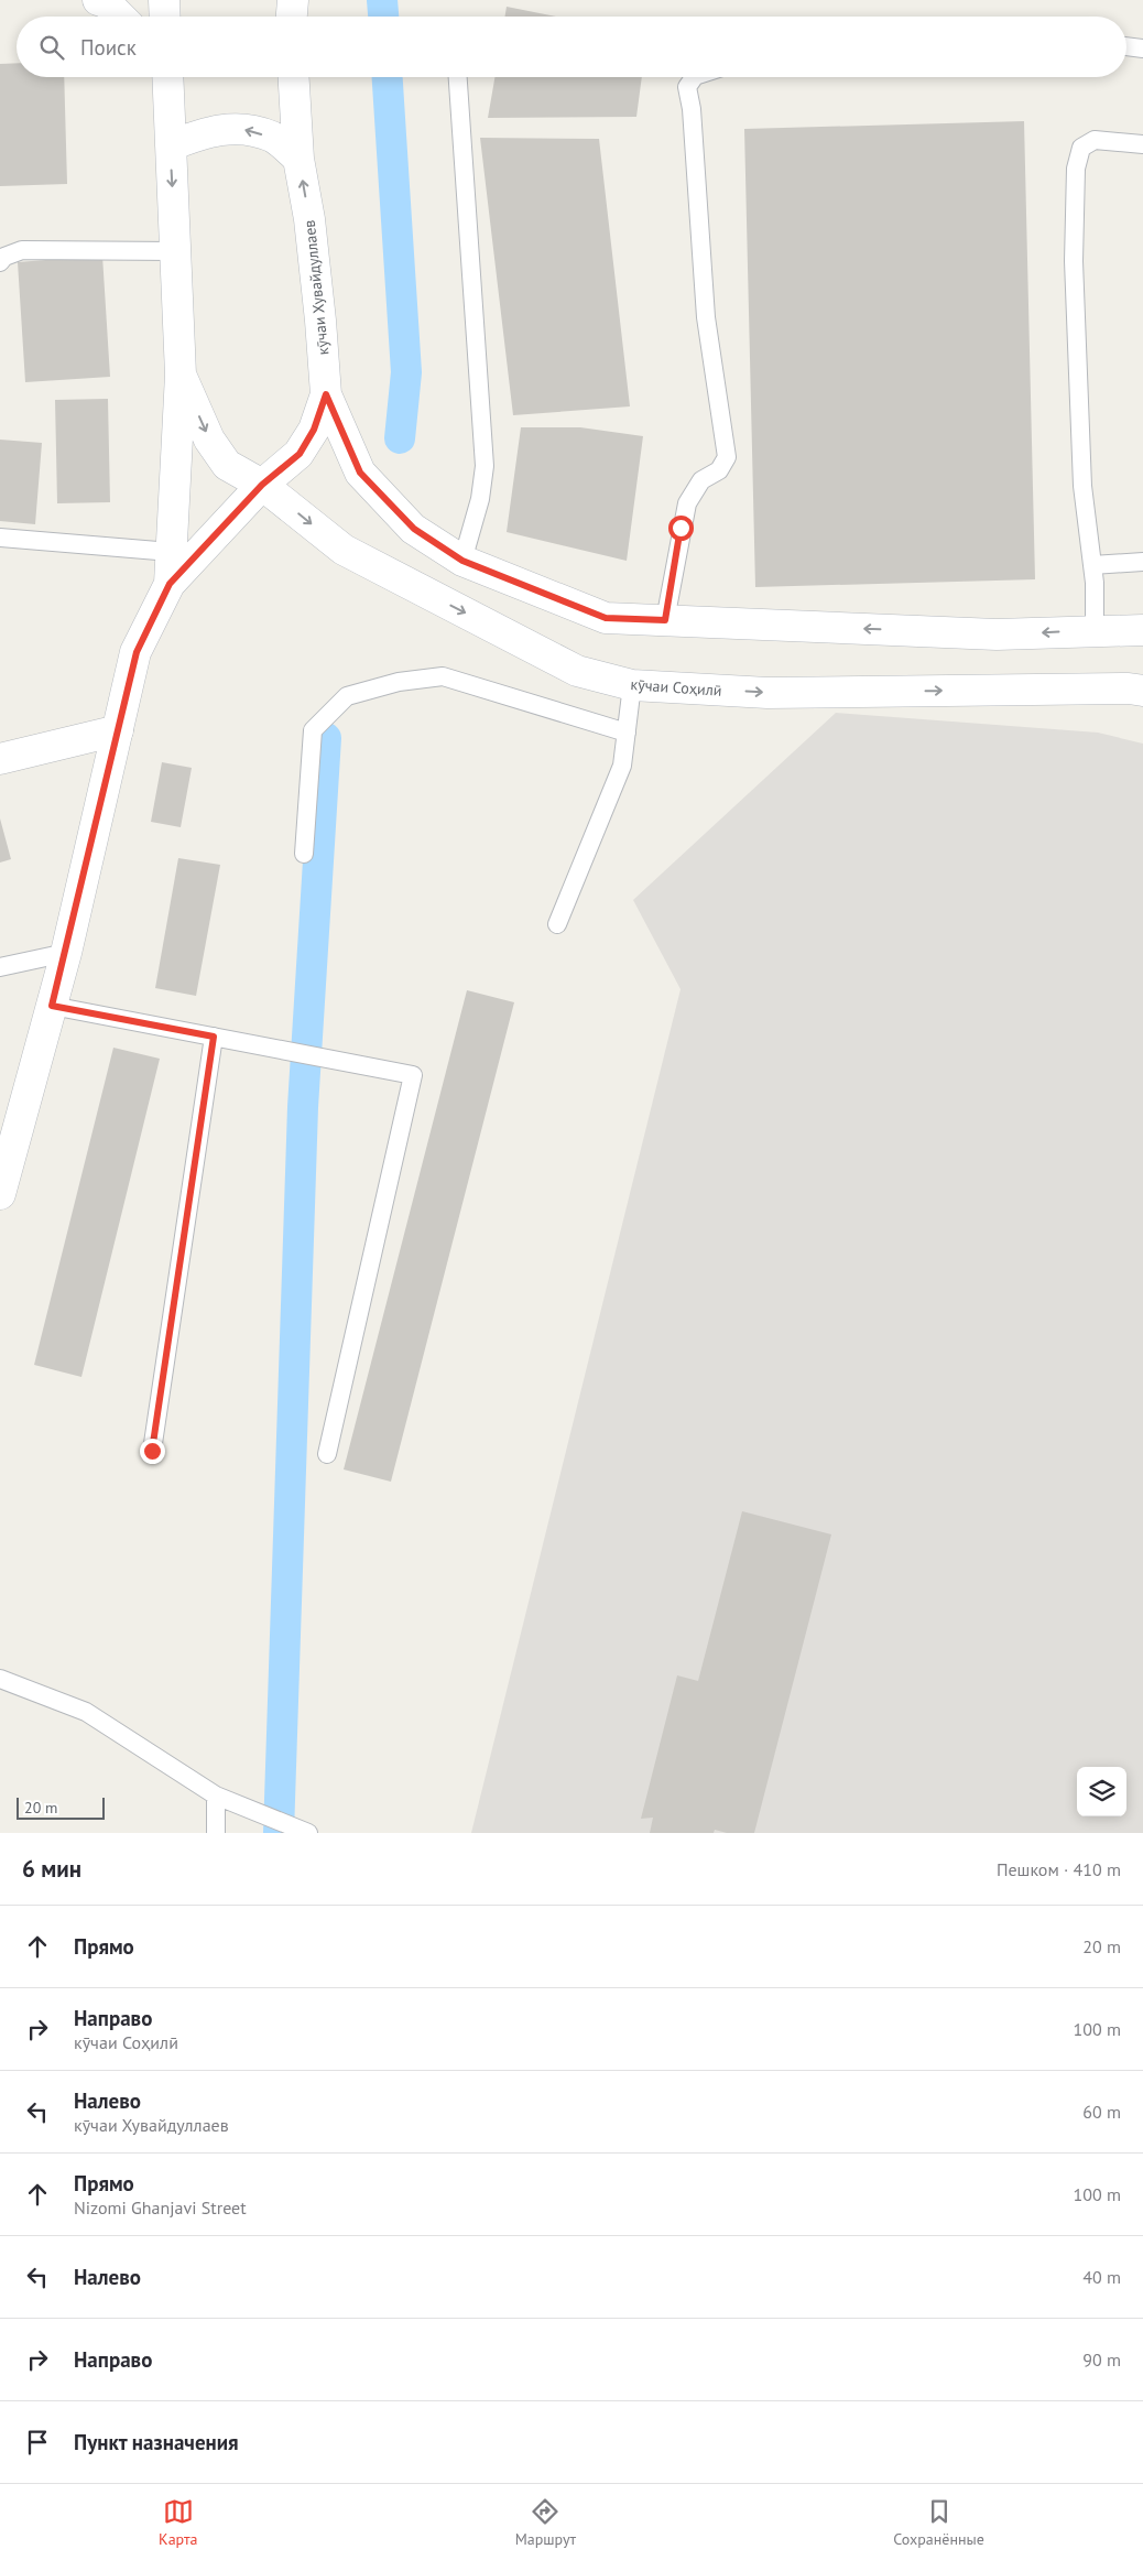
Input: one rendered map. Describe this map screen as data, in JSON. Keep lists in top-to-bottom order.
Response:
{
  "streets": {
    "street": ["кӯчаи Хувайдуллаев", "кӯчаи Соҳилӣ"]
  },
  "crossings": [
    ["кӯчаи Хувайдуллаев", "кӯчаи Соҳилӣ"]
  ],
  "scale_bar": "20 m",
  "page": {
    "search": "Поиск",
    "scale": "20 m",
    "heading": ["6 мин", "Пешком · 410 m"],
    "list": [
      ["Прямо", "20 m"],
      ["Направо", "кӯчаи Соҳилӣ", "100 m"],
      ["Налево", "кӯчаи Хувайдуллаев", "60 m"],
      ["Прямо", "Nizomi Ghanjavi Street", "100 m"],
      ["Налево", "40 m"],
      ["Направо", "90 m"],
      "Пункт назначения"
    ],
    "nav": ["Карта", "Маршрут", "Сохранённые"]
  }
}
